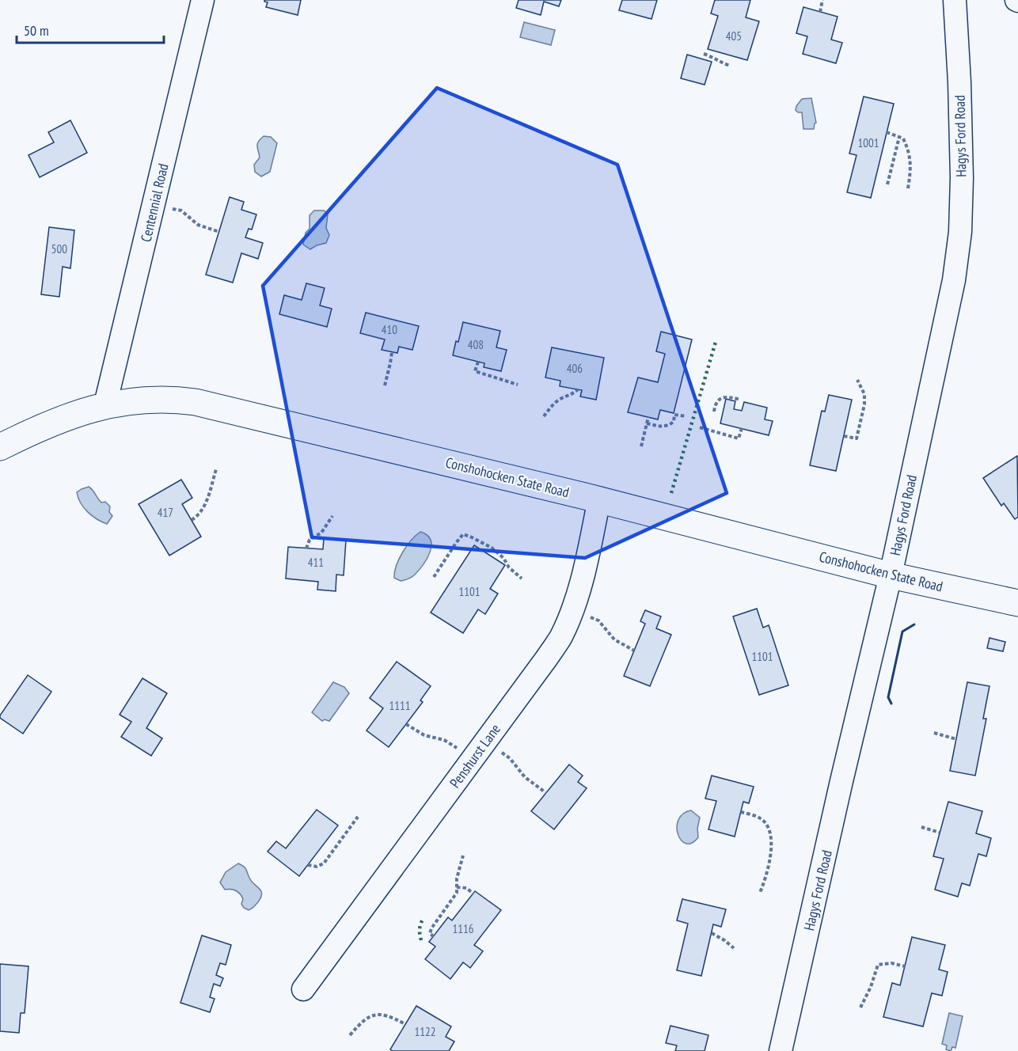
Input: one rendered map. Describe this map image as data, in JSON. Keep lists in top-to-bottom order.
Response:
{
  "streets": {
    "main road": ["Conshohocken State Road"],
    "street": ["Hagys Ford Road", "Centennial Road", "Penshurst Lane"]
  },
  "crossings": [
    ["Hagys Ford Road", "Conshohocken State Road"],
    ["Centennial Road", "Conshohocken State Road"],
    ["Conshohocken State Road", "Penshurst Lane"]
  ],
  "house_numbers": [
    "405",
    "1001",
    "500",
    "410",
    "408",
    "406",
    "417",
    "411",
    "1101",
    "1101",
    "1111",
    "1116",
    "1122"
  ],
  "scale_bar": "50 m"
}
